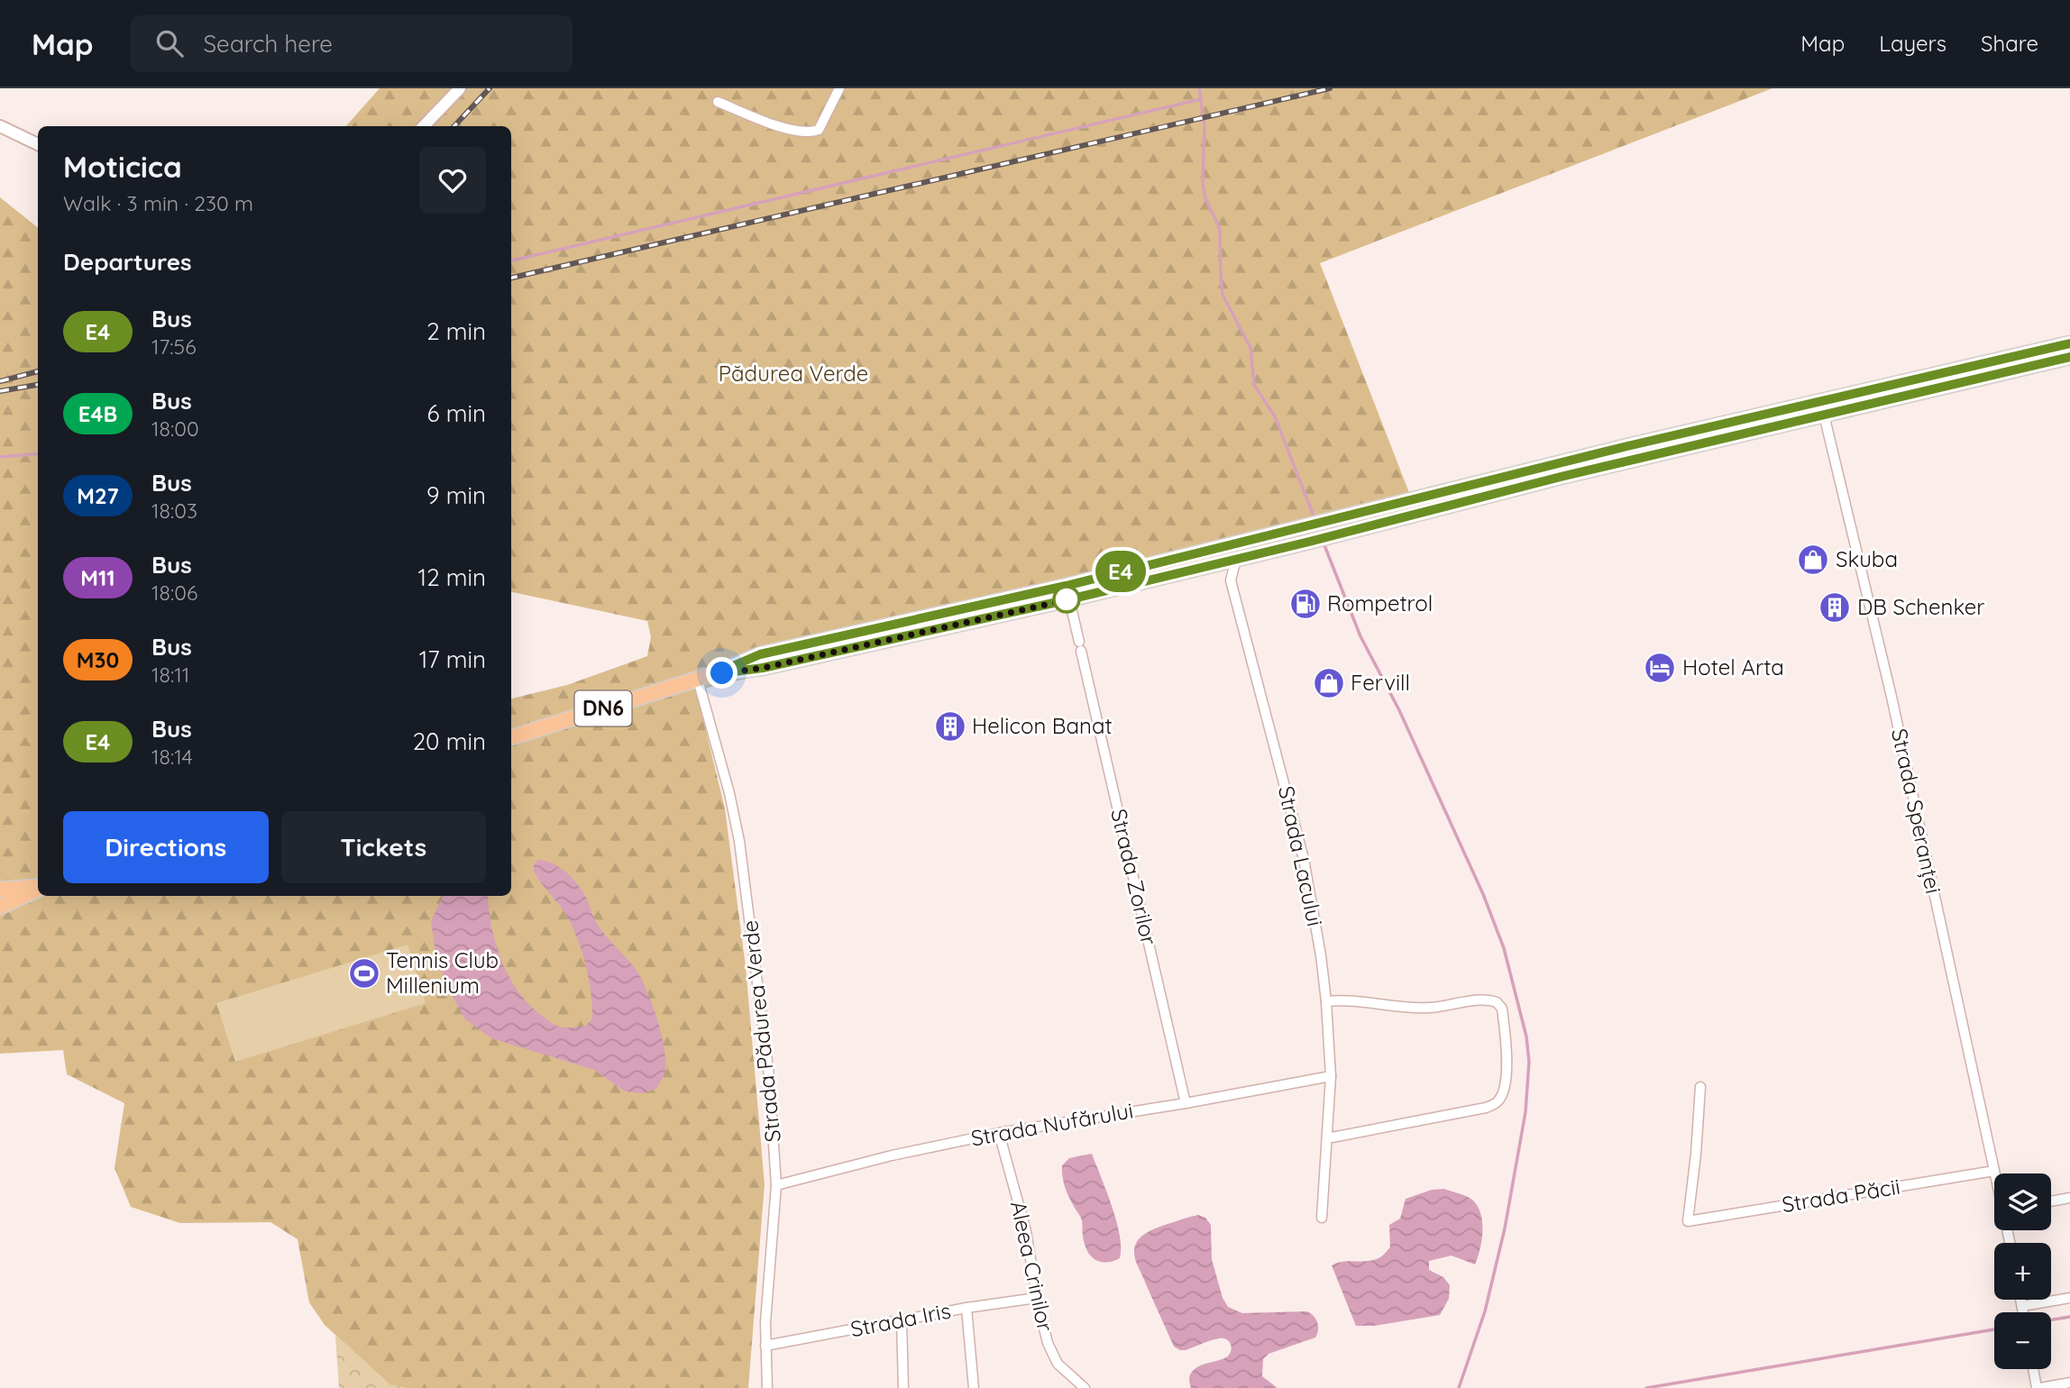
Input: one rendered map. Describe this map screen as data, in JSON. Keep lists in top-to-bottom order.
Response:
{
  "streets": {
    "main road": ["DN6"],
    "street": [
      "Strada Speranței",
      "Strada Lacului",
      "Strada Zorilor",
      "Strada Pădurea Verde",
      "Strada Nufărului",
      "Strada Păcii",
      "Aleea Crinilor",
      "Strada Iris"
    ]
  },
  "crossings": [
    ["DN6", "Strada Speranței"],
    ["DN6", "Strada Lacului"],
    ["DN6", "Strada Zorilor"],
    ["DN6", "Strada Pădurea Verde"],
    ["Strada Speranței", "Strada Păcii"],
    ["Strada Lacului", "Strada Nufărului"],
    ["Strada Zorilor", "Strada Nufărului"],
    ["Strada Pădurea Verde", "Strada Nufărului"],
    ["Strada Pădurea Verde", "Strada Iris"],
    ["Strada Nufărului", "Aleea Crinilor"],
    ["Aleea Crinilor", "Strada Iris"]
  ],
  "parks": ["Pădurea Verde"],
  "places": {
    "shop": ["Skuba", "Fervill"],
    "fuel station": ["Rompetrol"],
    "building": ["DB Schenker", "Helicon Banat"],
    "hotel": ["Hotel Arta"],
    "sports": ["Tennis Club Millenium"]
  },
  "lines": ["bus line E4"],
  "page": {
    "header": "Map",
    "search": "Search here",
    "nav": ["Map", "Layers", "Share"],
    "on_map": "E4",
    "heading": [
      ["Moticica", "Walk · 3 min · 230 m"],
      "Departures"
    ],
    "list": [
      {
        "mark": "E4",
        "name": "Bus",
        "note": "17:56",
        "value": "2 min"
      },
      {
        "mark": "E4B",
        "name": "Bus",
        "note": "18:00",
        "value": "6 min"
      },
      {
        "mark": "M27",
        "name": "Bus",
        "note": "18:03",
        "value": "9 min"
      },
      {
        "mark": "M11",
        "name": "Bus",
        "note": "18:06",
        "value": "12 min"
      },
      {
        "mark": "M30",
        "name": "Bus",
        "note": "18:11",
        "value": "17 min"
      },
      {
        "mark": "E4",
        "name": "Bus",
        "note": "18:14",
        "value": "20 min"
      }
    ],
    "buttons": ["Directions", "Tickets"],
    "map_buttons": ["+", "−"]
  }
}
